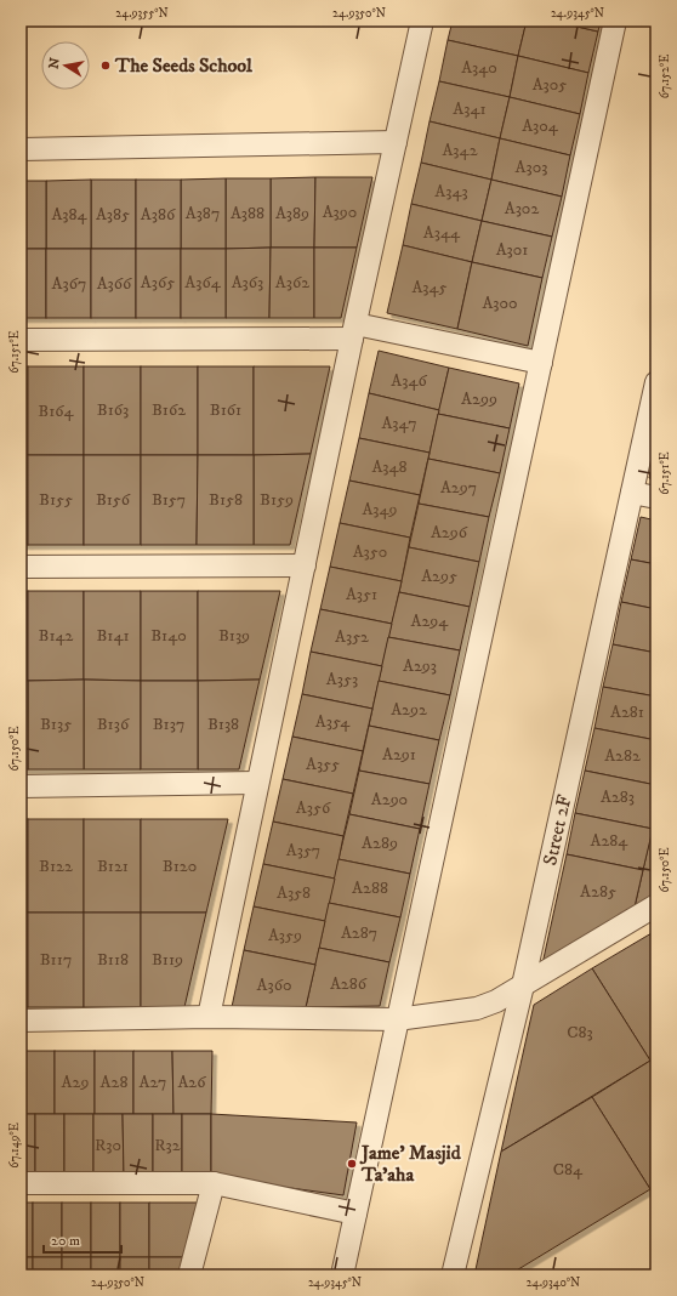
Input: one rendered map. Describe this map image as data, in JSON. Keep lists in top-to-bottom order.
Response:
{
  "streets": {
    "street": ["Street 2F"]
  },
  "places": ["The Seeds School", "Jame' Masjid Ta'aha"],
  "house_numbers": [
    "A340",
    "A305",
    "A341",
    "A304",
    "A342",
    "A303",
    "A343",
    "A302",
    "A390",
    "A387",
    "A388",
    "A389",
    "A384",
    "A385",
    "A386",
    "A344",
    "A301",
    "A365",
    "A364",
    "A363",
    "A362",
    "A367",
    "A366",
    "A345",
    "A300",
    "A346",
    "A299",
    "B163",
    "B162",
    "B161",
    "B164",
    "A347",
    "A348",
    "A297",
    "B155",
    "B156",
    "B157",
    "B158",
    "B159",
    "A349",
    "A296",
    "A350",
    "A295",
    "A351",
    "A294",
    "B142",
    "B141",
    "B140",
    "B139",
    "A352",
    "A293",
    "A353",
    "A292",
    "A281",
    "A354",
    "B135",
    "B136",
    "B137",
    "B138",
    "A291",
    "A282",
    "A355",
    "A283",
    "A290",
    "A356",
    "A284",
    "A289",
    "A357",
    "B122",
    "B121",
    "B120",
    "A288",
    "A285",
    "A358",
    "A287",
    "A359",
    "B117",
    "B118",
    "B119",
    "A286",
    "A360",
    "C83",
    "A29",
    "A28",
    "A27",
    "A26",
    "R30",
    "R32",
    "C84"
  ],
  "scale_bar": "20 m",
  "north": "left",
  "coordinates": [
    "24.9355°N",
    "24.9350°N",
    "24.9345°N",
    "67.152°E",
    "67.151°E",
    "67.150°E",
    "67.149°E",
    "24.9340°N"
  ]
}
